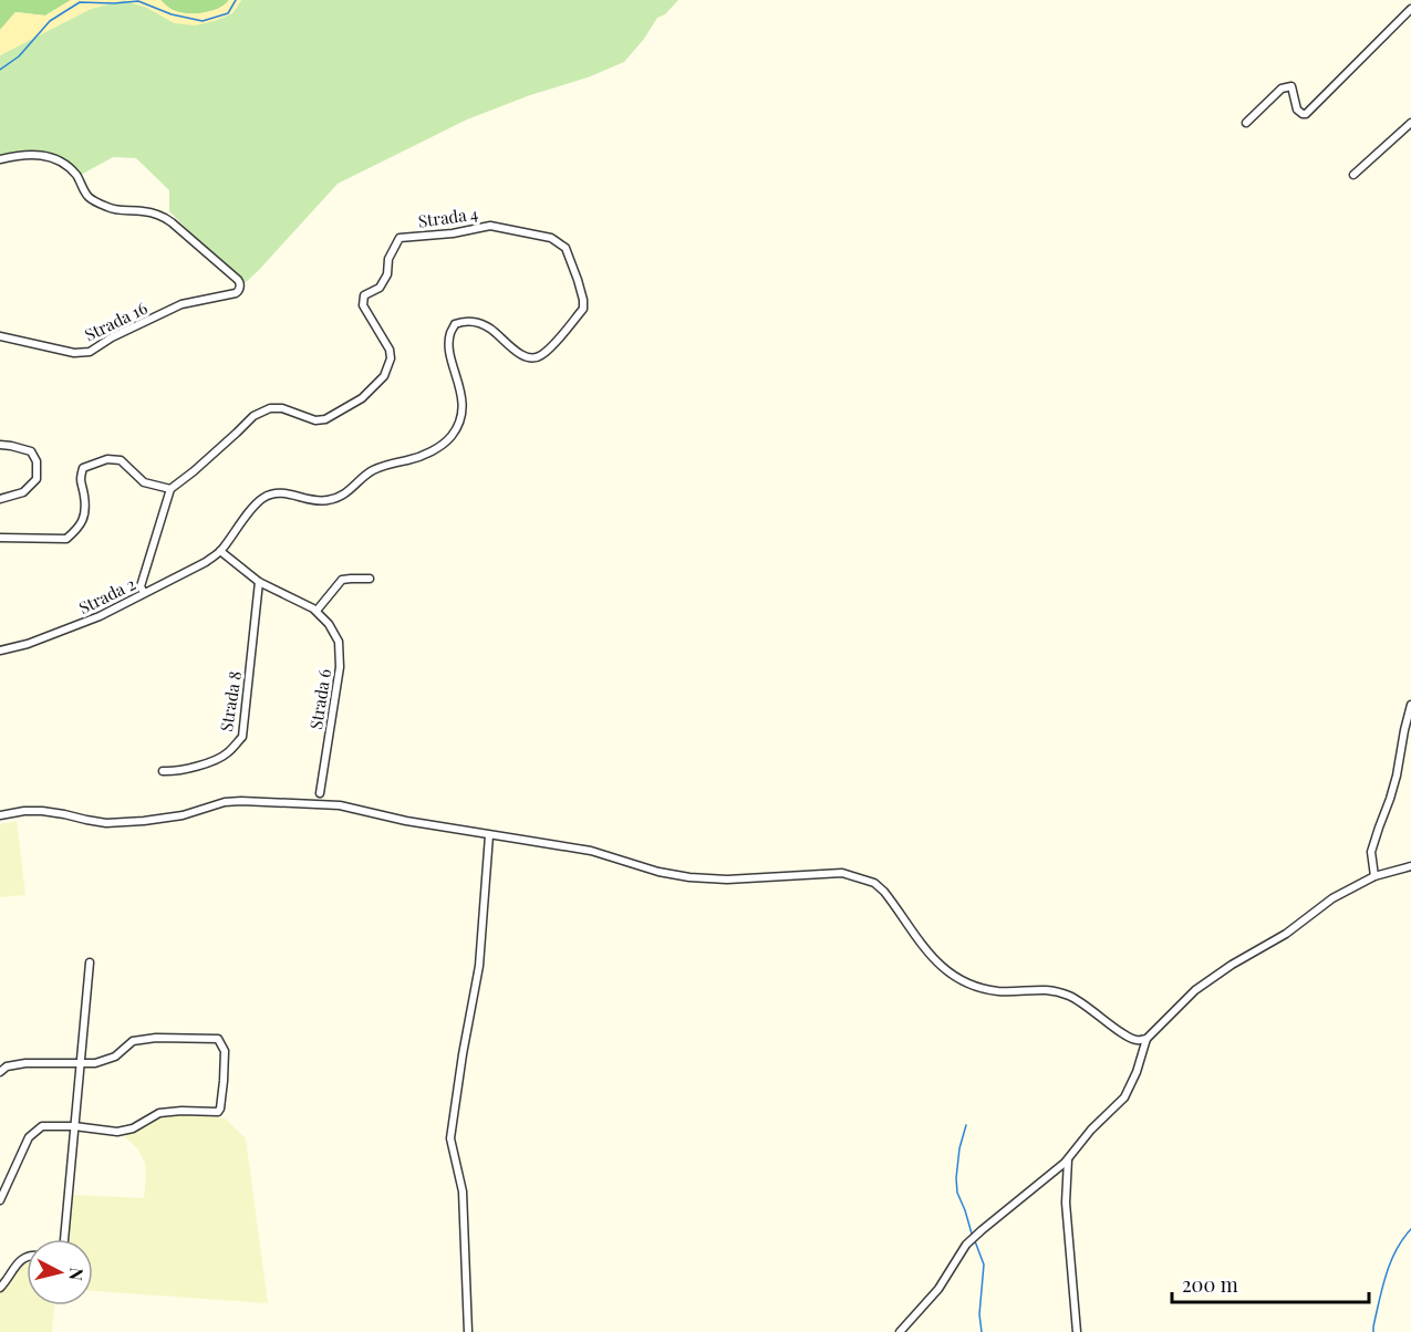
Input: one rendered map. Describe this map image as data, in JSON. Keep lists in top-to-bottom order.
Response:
{
  "streets": {
    "street": [
      "Strada 4",
      "Strada 16",
      "Strada 2",
      "Strada 6",
      "Strada 8"
    ]
  },
  "crossings": [
    ["Strada 4", "Strada 2"],
    ["Strada 4", "Strada 6"],
    ["Strada 2", "Strada 6"],
    ["Strada 6", "Strada 8"]
  ],
  "scale_bar": "200 m",
  "north": "right"
}
